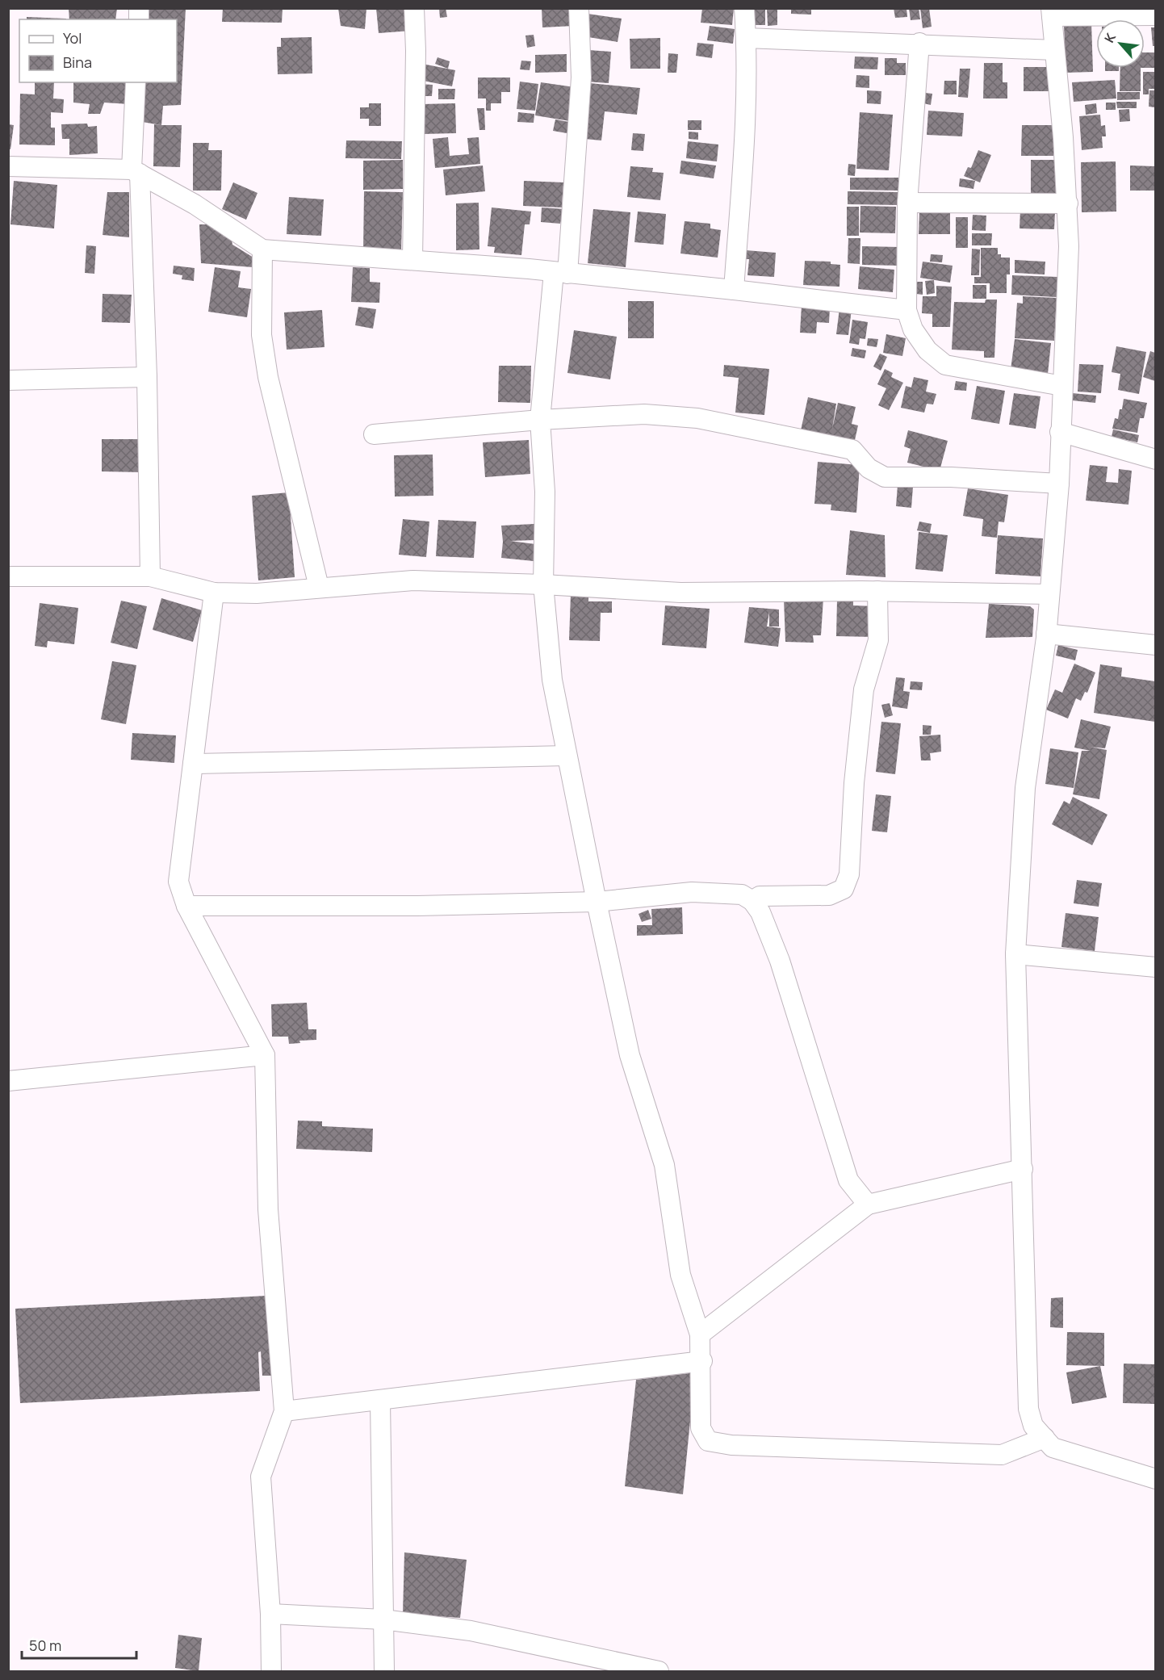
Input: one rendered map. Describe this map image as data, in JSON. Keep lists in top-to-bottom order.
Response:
{
  "legend": ["Yol", "Bina"],
  "scale_bar": "50 m",
  "north": "top left"
}
